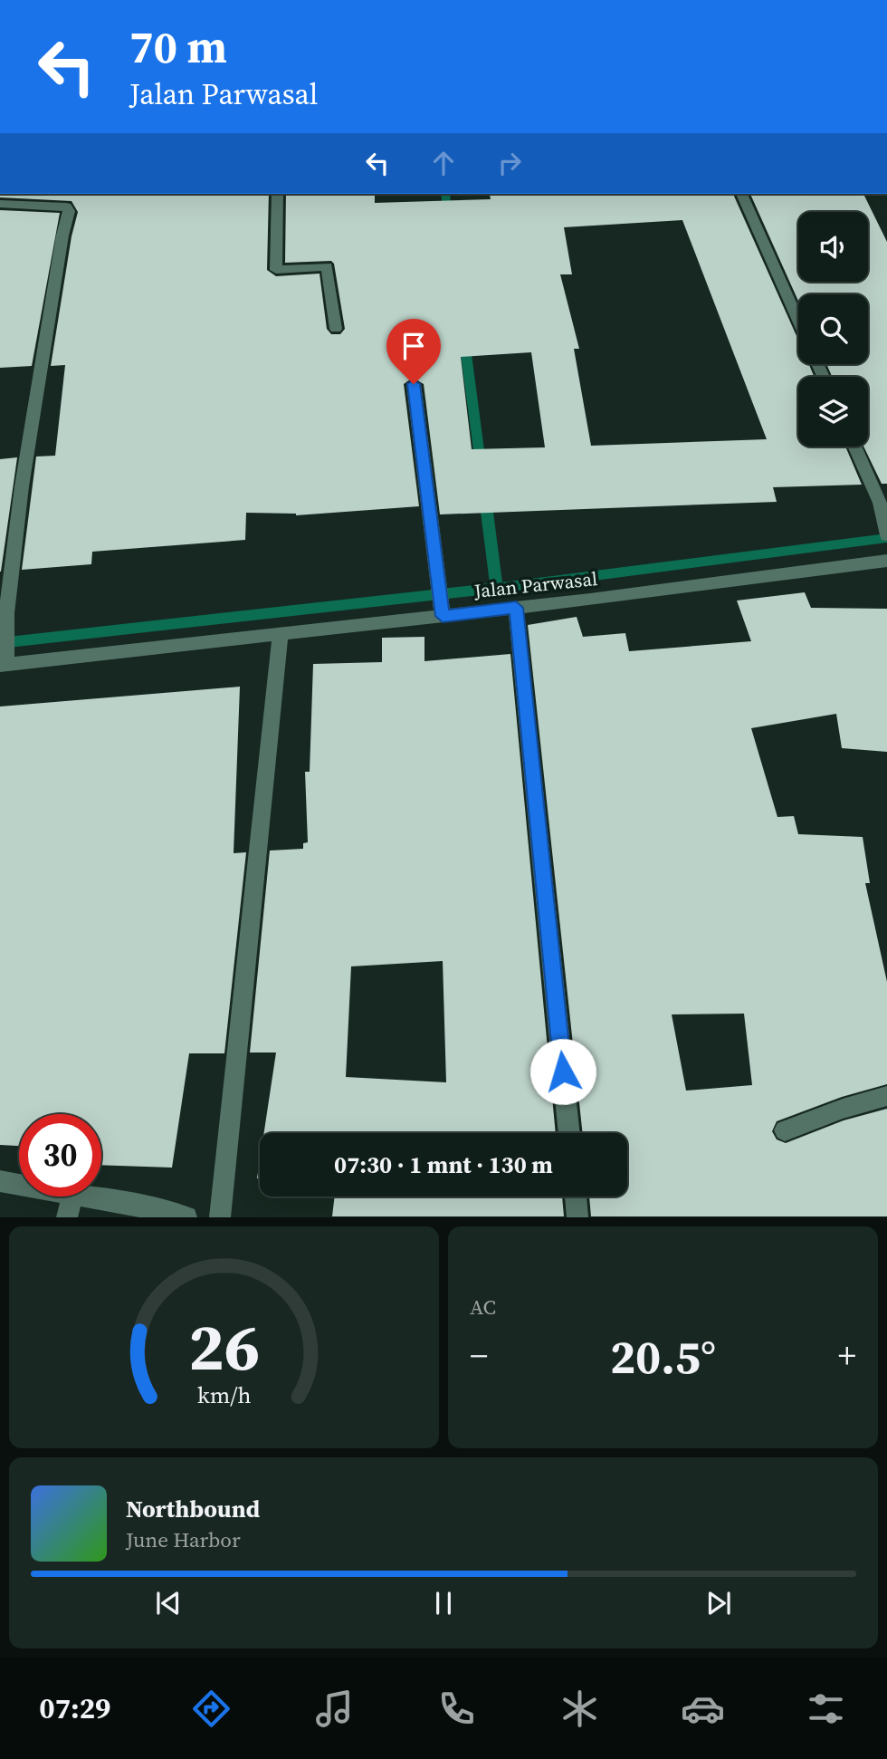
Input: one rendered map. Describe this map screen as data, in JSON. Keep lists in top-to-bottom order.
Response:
{
  "streets": {
    "street": ["Jalan Parwasal"]
  },
  "page": {
    "turn": ["70 m", "Jalan Parwasal"],
    "limit": "30",
    "trip": "07:30 · 1 mnt · 130 m",
    "tile": "AC",
    "heat": ["−", "20.5°", "+"],
    "song": ["Northbound", "June Harbor"],
    "tabs": "07:29",
    "gauge": ["26", "km/h"]
  }
}
